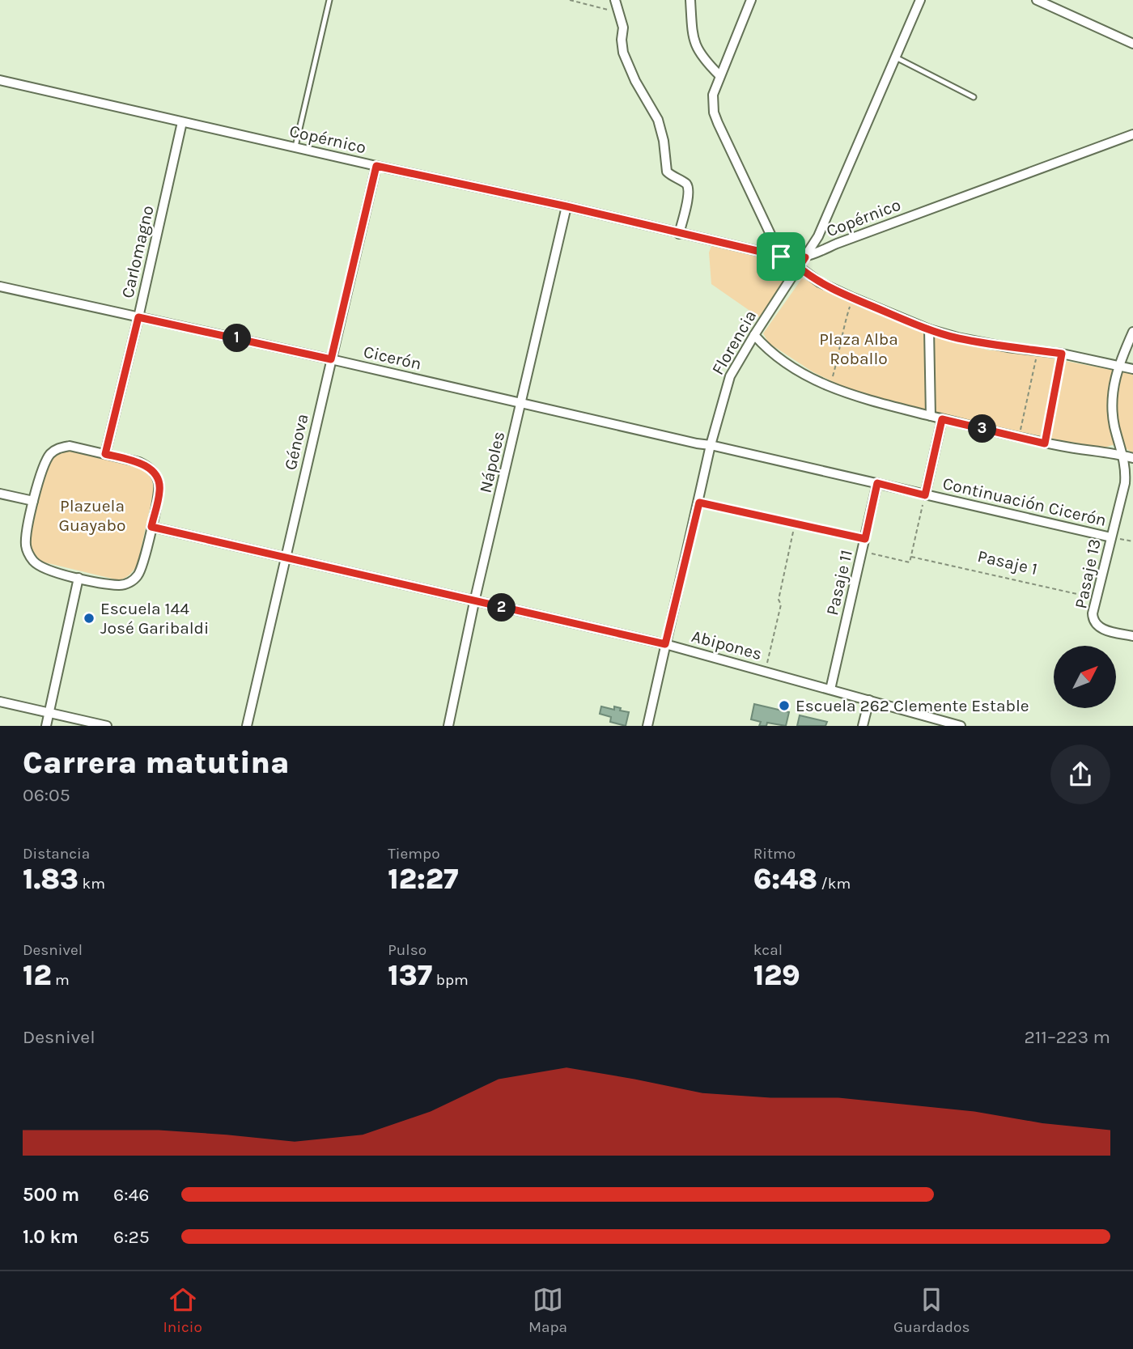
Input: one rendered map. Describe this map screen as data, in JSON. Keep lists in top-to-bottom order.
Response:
{
  "streets": {
    "street": [
      "Copérnico",
      "Carlomagno",
      "Florencia",
      "Cicerón",
      "Génova",
      "Nápoles",
      "Continuación Cicerón",
      "Pasaje 13",
      "Pasaje 11",
      "Abipones"
    ],
    "path": ["Pasaje 1"]
  },
  "crossings": [
    ["Copérnico", "Carlomagno"],
    ["Copérnico", "Florencia"],
    ["Copérnico", "Génova"],
    ["Copérnico", "Nápoles"],
    ["Carlomagno", "Cicerón"],
    ["Carlomagno", "Abipones"],
    ["Florencia", "Cicerón"],
    ["Florencia", "Continuación Cicerón"],
    ["Florencia", "Abipones"],
    ["Cicerón", "Génova"],
    ["Cicerón", "Nápoles"],
    ["Cicerón", "Continuación Cicerón"],
    ["Génova", "Abipones"],
    ["Nápoles", "Abipones"],
    ["Continuación Cicerón", "Pasaje 13"],
    ["Continuación Cicerón", "Pasaje 11"],
    ["Pasaje 1", "Pasaje 13"],
    ["Pasaje 11", "Abipones"]
  ],
  "parks": ["Plaza Alba Roballo", "Plazuela Guayabo"],
  "places": ["Escuela 144 José Garibaldi", "Escuela 262 Clemente Estable"],
  "north": "top right",
  "page": {
    "pins": ["1", "3", "2"],
    "heading": ["Carrera matutina", "06:05"],
    "stats": [
      ["Distancia", "1.83 km"],
      ["Tiempo", "12:27"],
      ["Ritmo", "6:48 /km"],
      ["Desnivel", "12 m"],
      ["Pulso", "137 bpm"],
      ["kcal", "129"]
    ],
    "chart": ["Desnivel", "211–223 m"],
    "list": [
      {
        "name": "500 m",
        "note": "6:46"
      },
      {
        "name": "1.0 km",
        "note": "6:25"
      }
    ],
    "tabs": ["Inicio", "Mapa", "Guardados"]
  }
}
